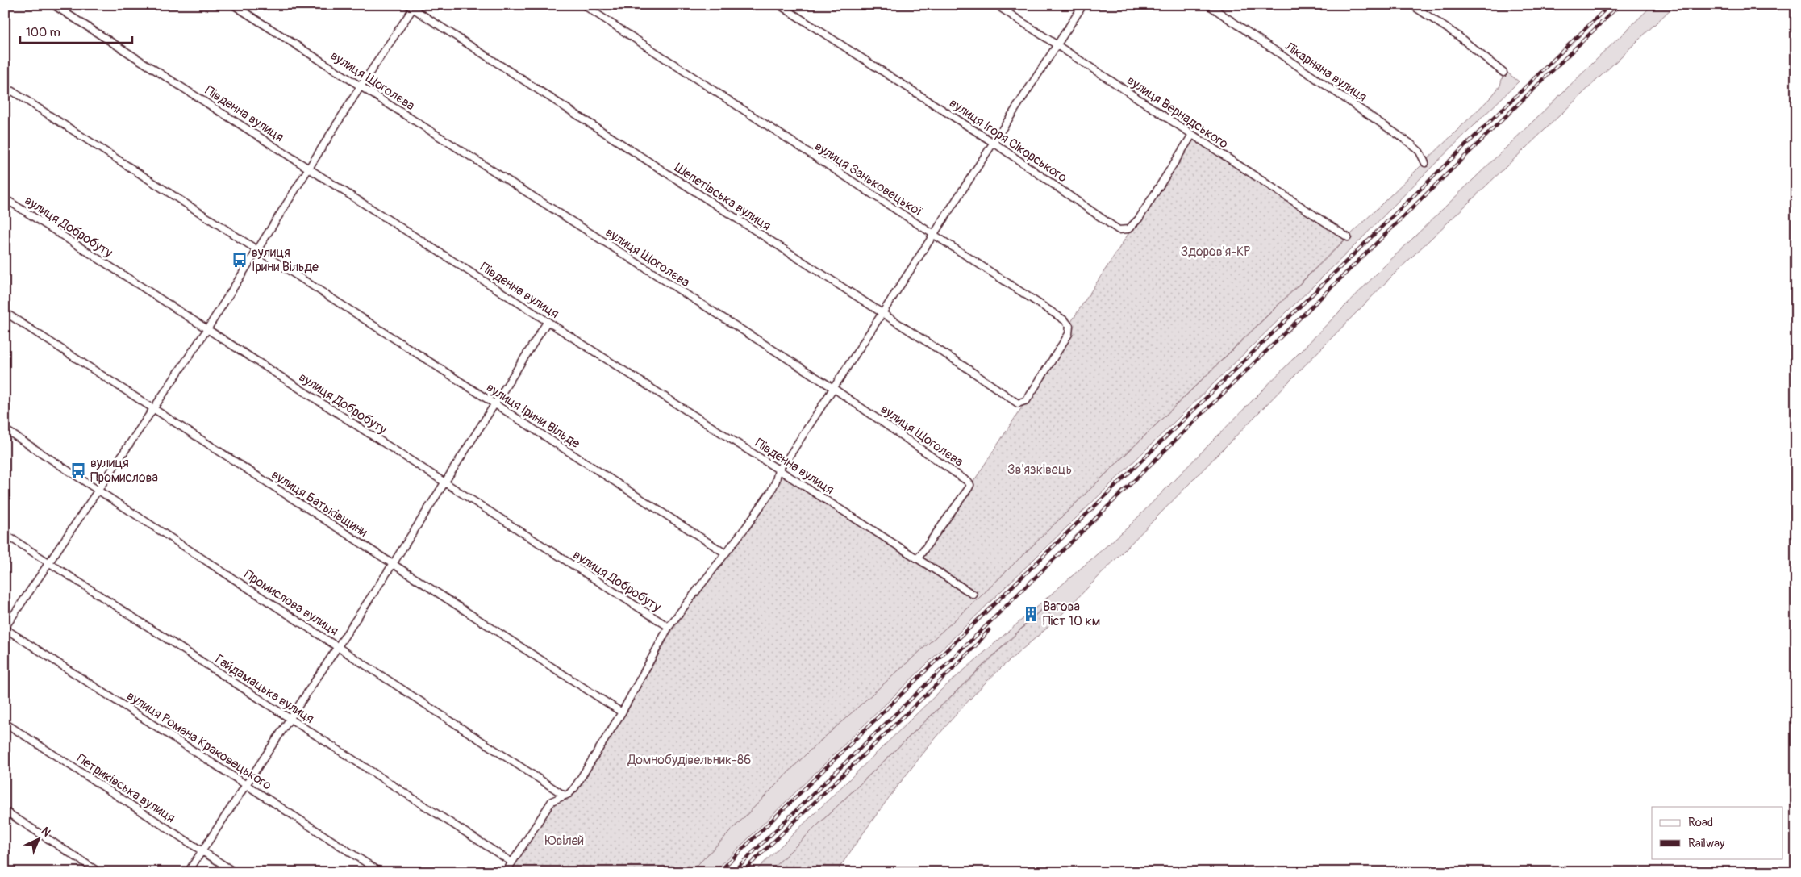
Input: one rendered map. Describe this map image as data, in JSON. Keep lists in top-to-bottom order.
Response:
{
  "streets": {
    "street": [
      "Лікарняна вулиця",
      "вулиця Щоголєва",
      "вулиця Вернадського",
      "Південна вулиця",
      "вулиця Ігоря Сікорського",
      "вулиця Заньковецької",
      "Шепетівська вулиця",
      "вулиця Добробуту",
      "вулиця Ірини Вільде",
      "вулиця Батьківщини",
      "Промислова вулиця",
      "Гайдамацька вулиця",
      "вулиця Романа Краковецького",
      "Петриківська вулиця"
    ]
  },
  "crossings": [
    ["вулиця Щоголєва", "Південна вулиця"],
    ["вулиця Вернадського", "вулиця Ігоря Сікорського"],
    ["вулиця Заньковецької", "Шепетівська вулиця"]
  ],
  "parks": [
    "Здоров'я-КР",
    "Зв'язківець",
    "Домнобудівельник-86",
    "Ювілей"
  ],
  "places": {
    "bus stop": ["вулиця Ірини Вільде", "вулиця Промислова"],
    "building": ["Вагова Піст 10 км"]
  },
  "legend": ["Road", "Railway"],
  "scale_bar": "100 m",
  "north": "top right"
}
